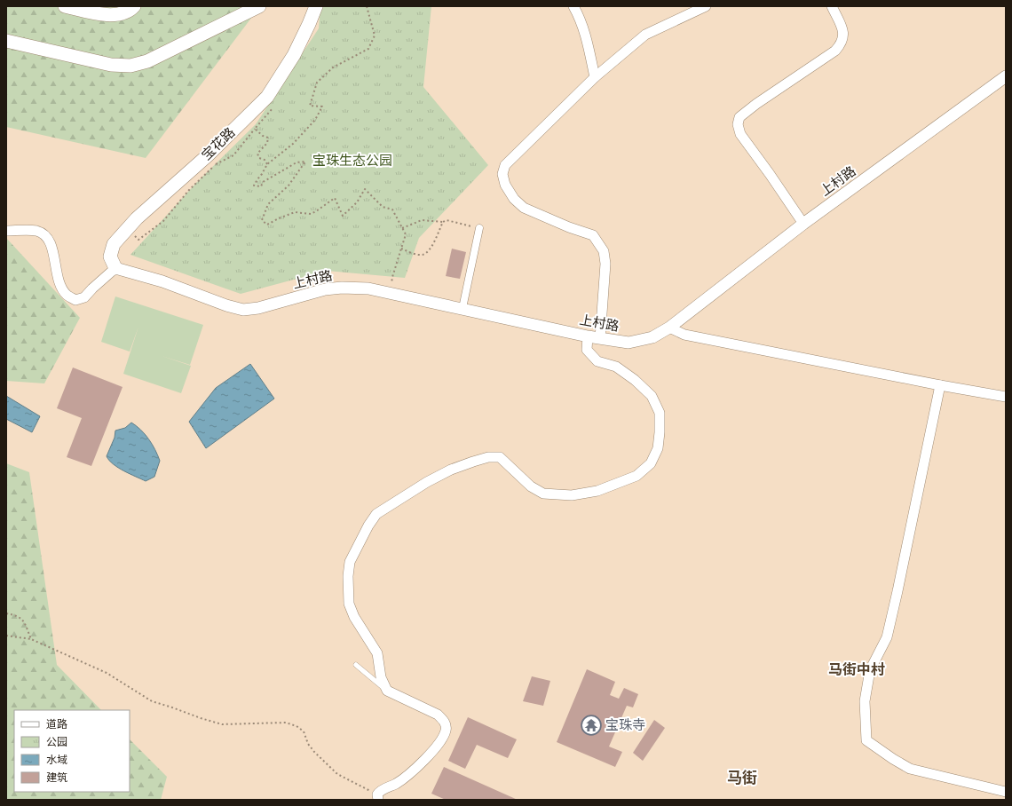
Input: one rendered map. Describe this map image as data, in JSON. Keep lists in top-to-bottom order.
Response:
{
  "streets": {
    "main road": ["宝花路"],
    "street": ["上村路"]
  },
  "crossings": [
    ["宝花路", "上村路"]
  ],
  "districts": ["马街中村", "马街"],
  "parks": ["宝珠生态公园"],
  "places": {
    "temple": ["宝珠寺"]
  },
  "legend": [
    "道路",
    "公园",
    "水域",
    "建筑"
  ]
}
